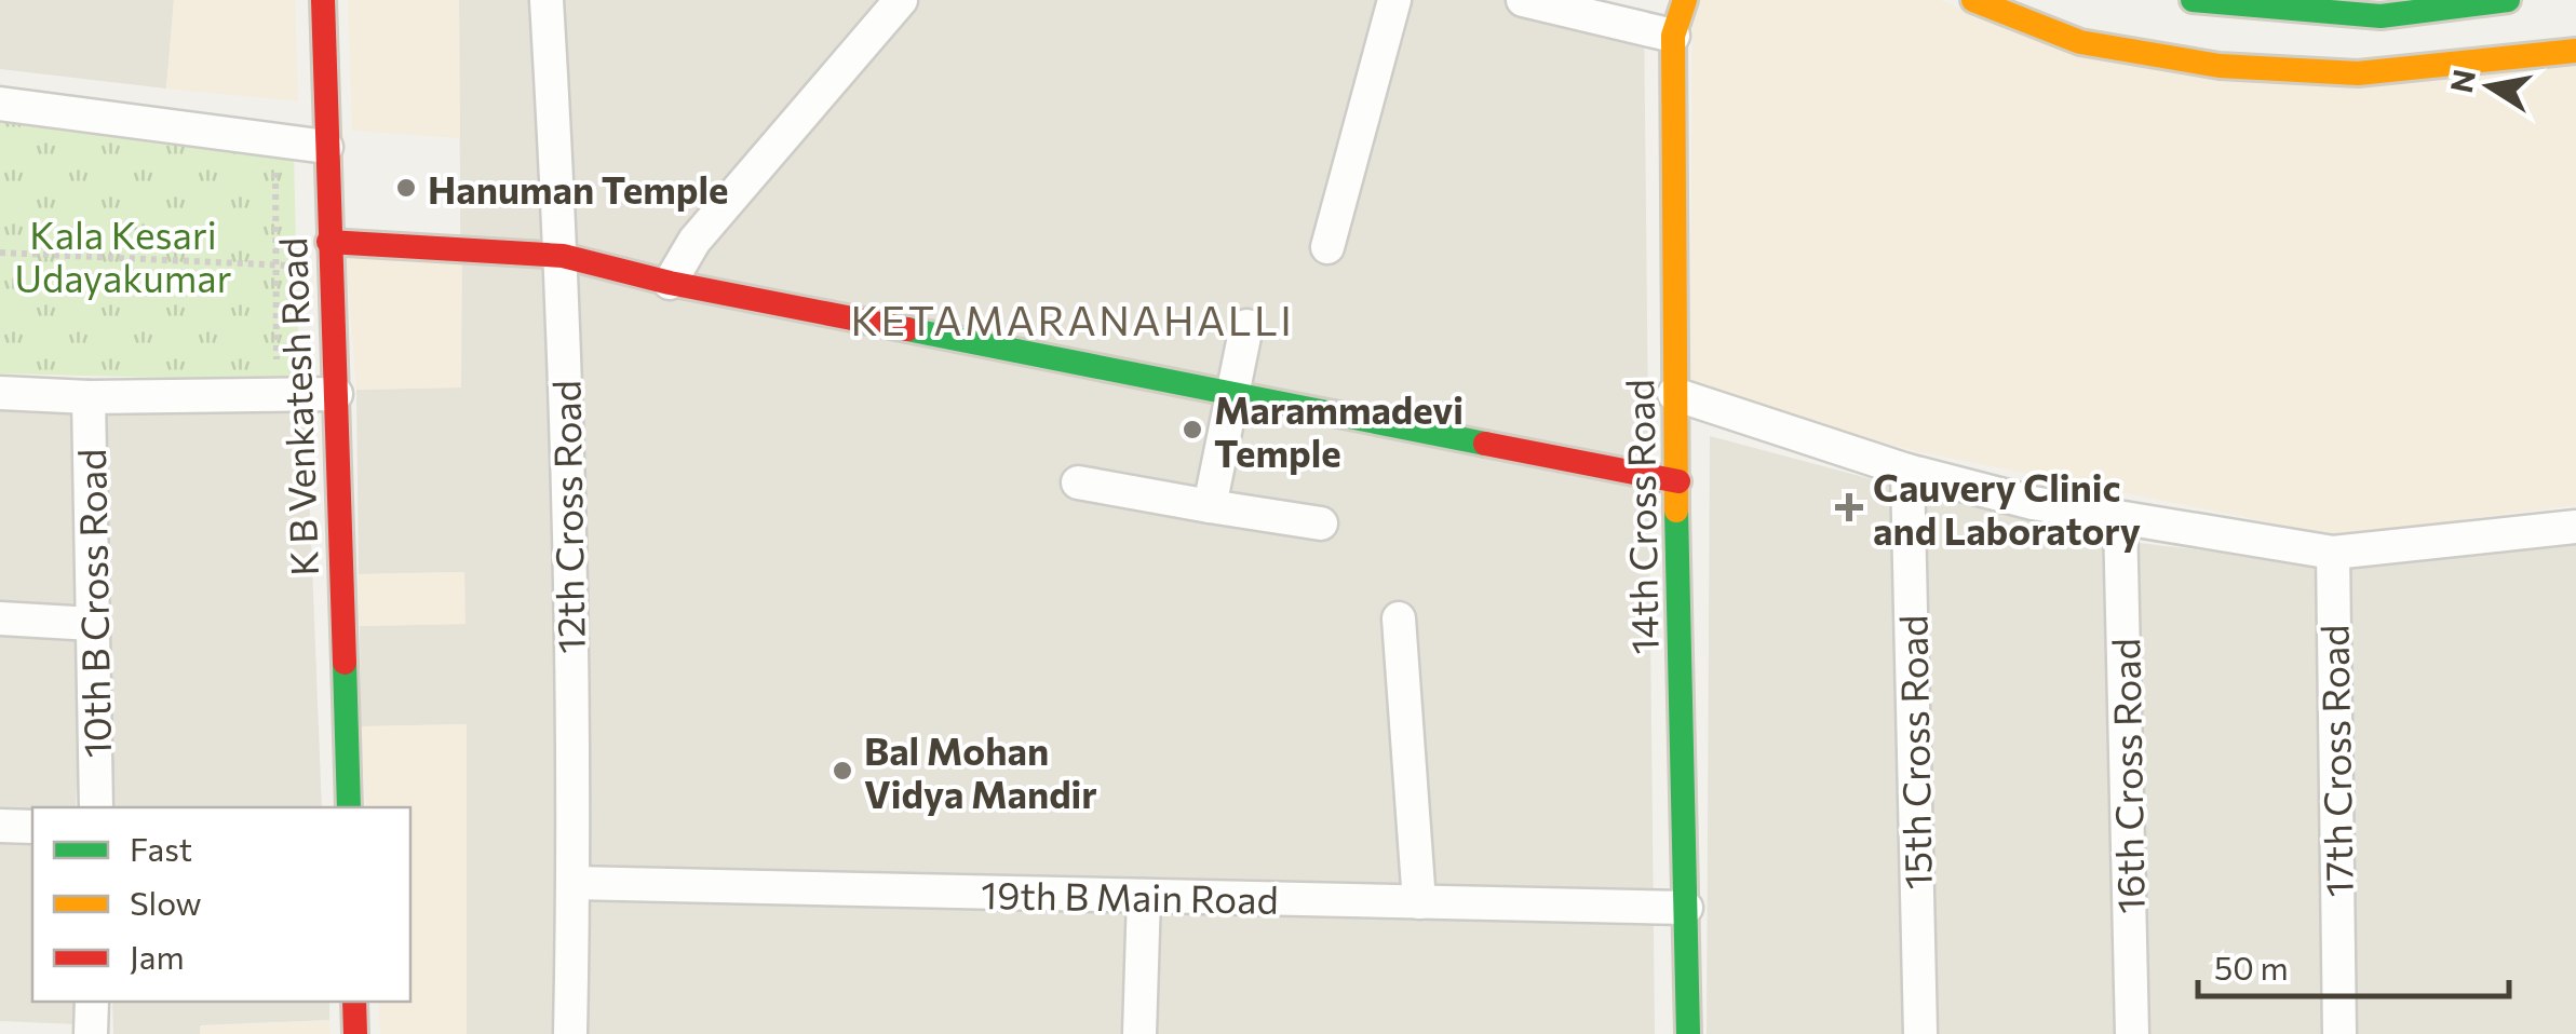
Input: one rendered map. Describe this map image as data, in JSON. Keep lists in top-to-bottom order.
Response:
{
  "streets": {
    "street": [
      "K B Venkatesh Road",
      "12th Cross Road",
      "14th Cross Road",
      "10th B Cross Road",
      "15th Cross Road",
      "17th Cross Road",
      "16th Cross Road",
      "19th B Main Road"
    ]
  },
  "crossings": [
    ["12th Cross Road", "19th B Main Road"],
    ["14th Cross Road", "19th B Main Road"]
  ],
  "districts": ["KETAMARANAHALLI"],
  "parks": ["Kala Kesari Udayakumar"],
  "places": {
    "other": ["Hanuman Temple", "Marammadevi Temple", "Bal Mohan Vidya Mandir"],
    "health": ["Cauvery Clinic and Laboratory"]
  },
  "legend": ["Fast", "Slow", "Jam"],
  "scale_bar": "50 m",
  "north": "left"
}
